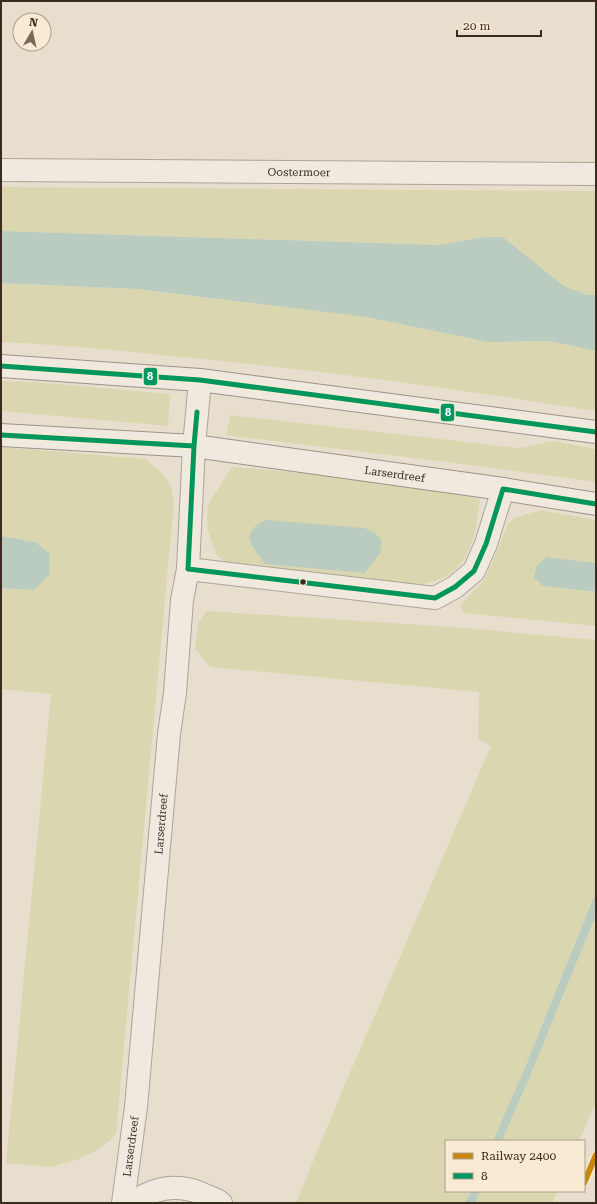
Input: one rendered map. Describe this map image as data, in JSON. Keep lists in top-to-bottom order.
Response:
{
  "streets": {
    "street": ["Oostermoer", "Larserdreef"]
  },
  "lines": ["transit line 8", "rail line 2400"],
  "legend": ["Railway 2400", "8"],
  "scale_bar": "20 m",
  "north": "top"
}
